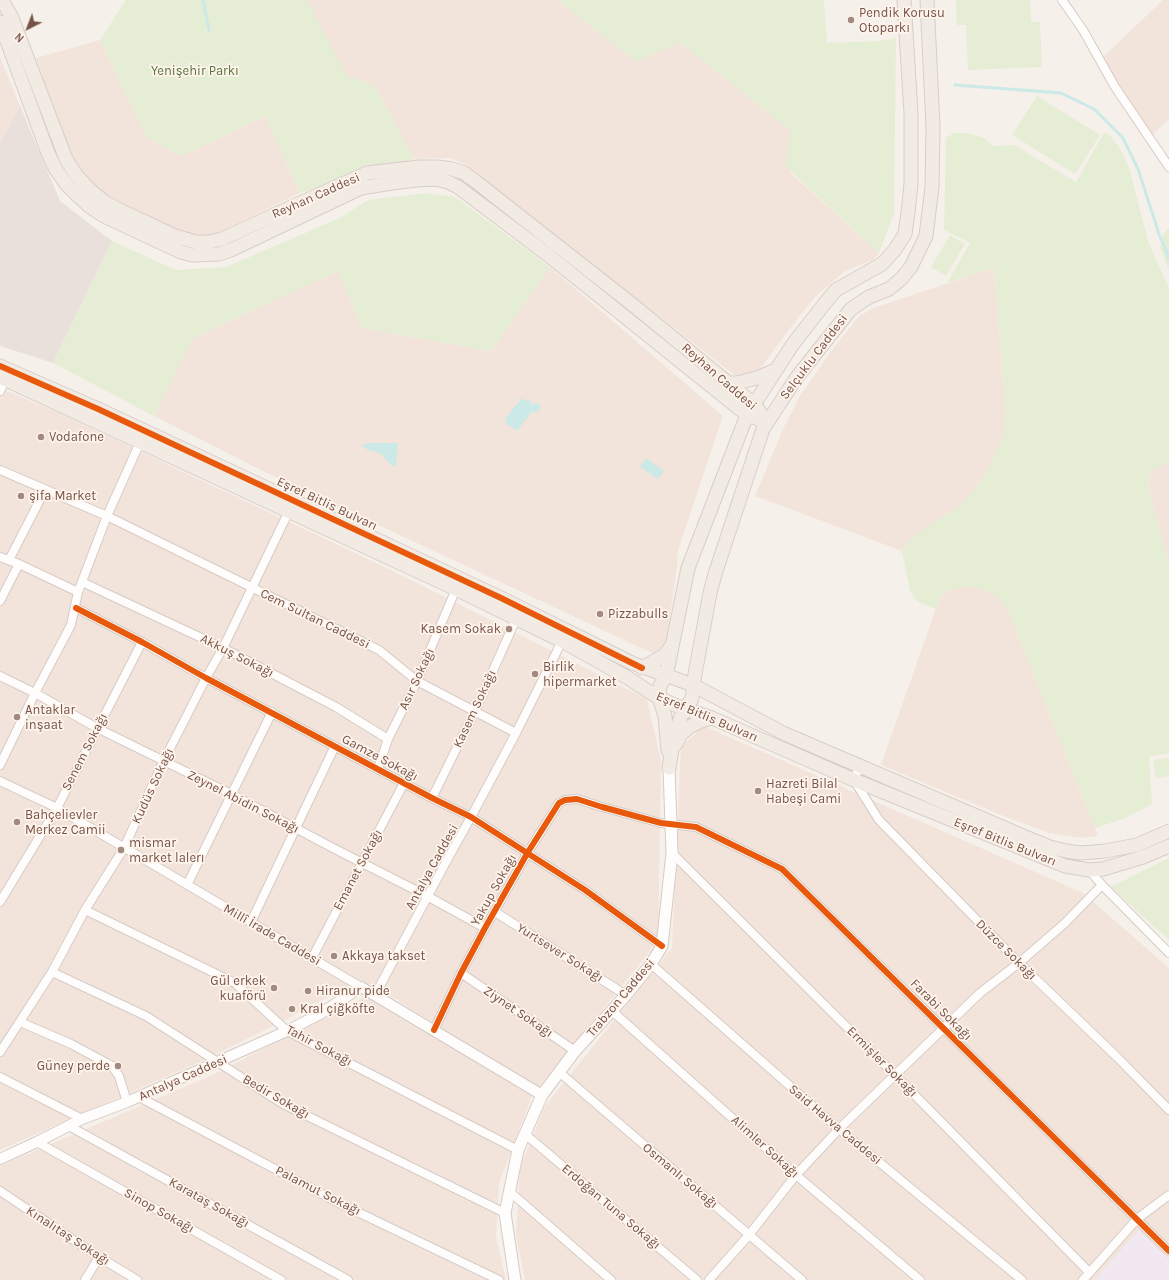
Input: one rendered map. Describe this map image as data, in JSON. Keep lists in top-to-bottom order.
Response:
{
  "streets": {
    "main road": [
      "Reyhan Caddesi",
      "Selçuklu Caddesi",
      "Eşref Bitlis Bulvarı",
      "Trabzon Caddesi"
    ],
    "street": [
      "Cem Sultan Caddesi",
      "Akkuş Sokağı",
      "Asır Sokağı",
      "Kasem Sokağı",
      "Senem Sokağı",
      "Gamze Sokağı",
      "Kudüs Sokağı",
      "Zeynel Abidin Sokağı",
      "Antalya Caddesi",
      "Emanet Sokağı",
      "Yakup Sokağı",
      "Millî İrade Caddesi",
      "Düzce Sokağı",
      "Yurtsever Sokağı",
      "Farabi Sokağı",
      "Ziynet Sokağı",
      "Tahir Sokağı",
      "Ermişler Sokağı",
      "Bedir Sokağı",
      "Said Havva Caddesi",
      "Alimler Sokağı",
      "Osmanlı Sokağı",
      "Palamut Sokağı",
      "Karataş Sokağı",
      "Erdoğan Tuna Sokağı",
      "Sinop Sokağı",
      "Kınalıtaş Sokağı"
    ]
  },
  "crossings": [
    ["Reyhan Caddesi", "Selçuklu Caddesi"],
    ["Selçuklu Caddesi", "Eşref Bitlis Bulvarı"],
    ["Selçuklu Caddesi", "Trabzon Caddesi"],
    ["Eşref Bitlis Bulvarı", "Asır Sokağı"],
    ["Eşref Bitlis Bulvarı", "Kasem Sokağı"],
    ["Eşref Bitlis Bulvarı", "Kudüs Sokağı"],
    ["Eşref Bitlis Bulvarı", "Antalya Caddesi"],
    ["Eşref Bitlis Bulvarı", "Düzce Sokağı"],
    ["Eşref Bitlis Bulvarı", "Trabzon Caddesi"],
    ["Cem Sultan Caddesi", "Asır Sokağı"],
    ["Cem Sultan Caddesi", "Kasem Sokağı"],
    ["Cem Sultan Caddesi", "Kudüs Sokağı"],
    ["Cem Sultan Caddesi", "Antalya Caddesi"],
    ["Akkuş Sokağı", "Asır Sokağı"],
    ["Akkuş Sokağı", "Kudüs Sokağı"],
    ["Asır Sokağı", "Gamze Sokağı"],
    ["Kasem Sokağı", "Gamze Sokağı"],
    ["Senem Sokağı", "Gamze Sokağı"],
    ["Senem Sokağı", "Zeynel Abidin Sokağı"],
    ["Senem Sokağı", "Millî İrade Caddesi"],
    ["Gamze Sokağı", "Kudüs Sokağı"],
    ["Gamze Sokağı", "Antalya Caddesi"],
    ["Gamze Sokağı", "Emanet Sokağı"],
    ["Gamze Sokağı", "Yakup Sokağı"],
    ["Gamze Sokağı", "Trabzon Caddesi"],
    ["Kudüs Sokağı", "Zeynel Abidin Sokağı"],
    ["Kudüs Sokağı", "Millî İrade Caddesi"],
    ["Kudüs Sokağı", "Tahir Sokağı"],
    ["Kudüs Sokağı", "Bedir Sokağı"],
    ["Zeynel Abidin Sokağı", "Antalya Caddesi"],
    ["Zeynel Abidin Sokağı", "Emanet Sokağı"],
    ["Zeynel Abidin Sokağı", "Yakup Sokağı"],
    ["Antalya Caddesi", "Millî İrade Caddesi"],
    ["Antalya Caddesi", "Tahir Sokağı"],
    ["Antalya Caddesi", "Bedir Sokağı"],
    ["Antalya Caddesi", "Palamut Sokağı"],
    ["Antalya Caddesi", "Karataş Sokağı"],
    ["Antalya Caddesi", "Sinop Sokağı"],
    ["Emanet Sokağı", "Millî İrade Caddesi"],
    ["Yakup Sokağı", "Millî İrade Caddesi"],
    ["Yakup Sokağı", "Yurtsever Sokağı"],
    ["Yakup Sokağı", "Trabzon Caddesi"],
    ["Yakup Sokağı", "Farabi Sokağı"],
    ["Yakup Sokağı", "Ziynet Sokağı"],
    ["Millî İrade Caddesi", "Trabzon Caddesi"],
    ["Yurtsever Sokağı", "Trabzon Caddesi"],
    ["Trabzon Caddesi", "Farabi Sokağı"],
    ["Trabzon Caddesi", "Ziynet Sokağı"],
    ["Trabzon Caddesi", "Tahir Sokağı"],
    ["Trabzon Caddesi", "Ermişler Sokağı"],
    ["Trabzon Caddesi", "Bedir Sokağı"],
    ["Trabzon Caddesi", "Said Havva Caddesi"],
    ["Trabzon Caddesi", "Alimler Sokağı"],
    ["Trabzon Caddesi", "Osmanlı Sokağı"],
    ["Trabzon Caddesi", "Erdoğan Tuna Sokağı"]
  ],
  "parks": ["Yenişehir Parkı"],
  "places": [
    "Pendik Korusu Otoparkı",
    "Vodafone",
    "şifa Market",
    "Pizzabulls",
    "Kasem Sokak",
    "Birlik hipermarket",
    "Antaklar inşaat",
    "Hazreti Bilal Habeşi Cami",
    "Bahçelievler Merkez Camii",
    "mismar market lalerı",
    "Akkaya takset",
    "Gül erkek kuaförü",
    "Hiranur pide",
    "Kral çiğköfte",
    "Güney perde"
  ],
  "north": "bottom left"
}
